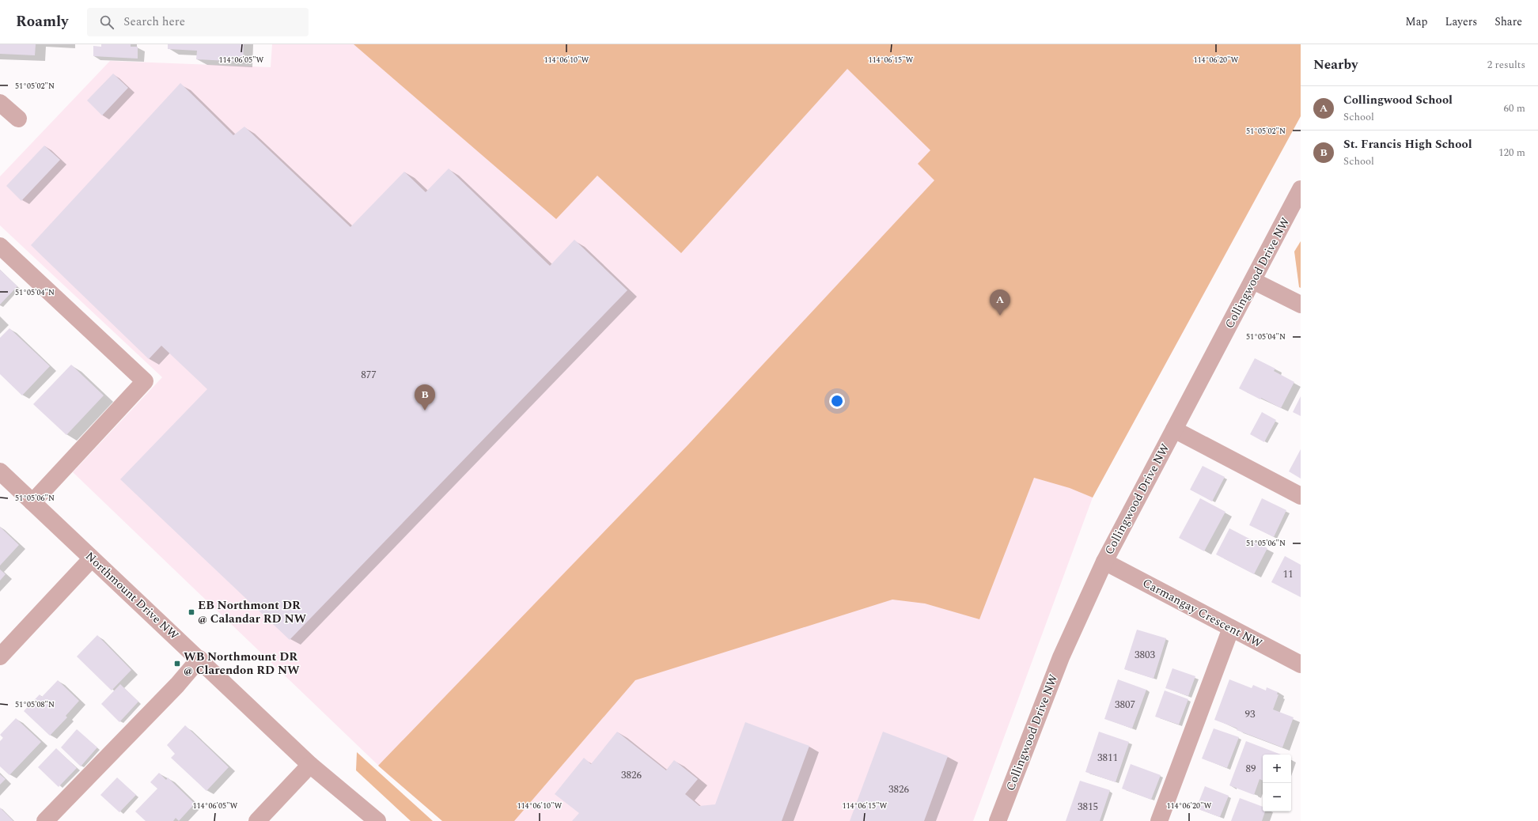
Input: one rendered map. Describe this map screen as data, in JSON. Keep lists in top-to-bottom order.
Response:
{
  "streets": {
    "street": ["Collingwood Drive NW", "Northmount Drive NW", "Carmangay Crescent NW"]
  },
  "crossings": [
    ["Collingwood Drive NW", "Carmangay Crescent NW"]
  ],
  "places": {
    "transit": ["EB Northmont DR @ Calandar RD NW", "WB Northmount DR @ Clarendon RD NW"]
  },
  "house_numbers": [
    "877",
    "11",
    "3803",
    "3807",
    "93",
    "3811",
    "89",
    "3826",
    "3826",
    "3815"
  ],
  "page": {
    "header": "Roamly",
    "search": "Search here",
    "nav": ["Map", "Layers", "Share"],
    "heading": ["Nearby", "2 results"],
    "list": [
      {
        "mark": "A",
        "name": "Collingwood School",
        "note": "School",
        "value": "60 m"
      },
      {
        "mark": "B",
        "name": "St. Francis High School",
        "note": "School",
        "value": "120 m"
      }
    ],
    "pins": ["A", "B"],
    "map_buttons": ["+", "−"]
  },
  "coordinates": [
    "114°06'05\"W",
    "114°06'10\"W",
    "114°06'15\"W",
    "114°06'20\"W",
    "51°05'02\"N",
    "51°05'04\"N",
    "51°05'06\"N",
    "51°05'08\"N"
  ]
}
